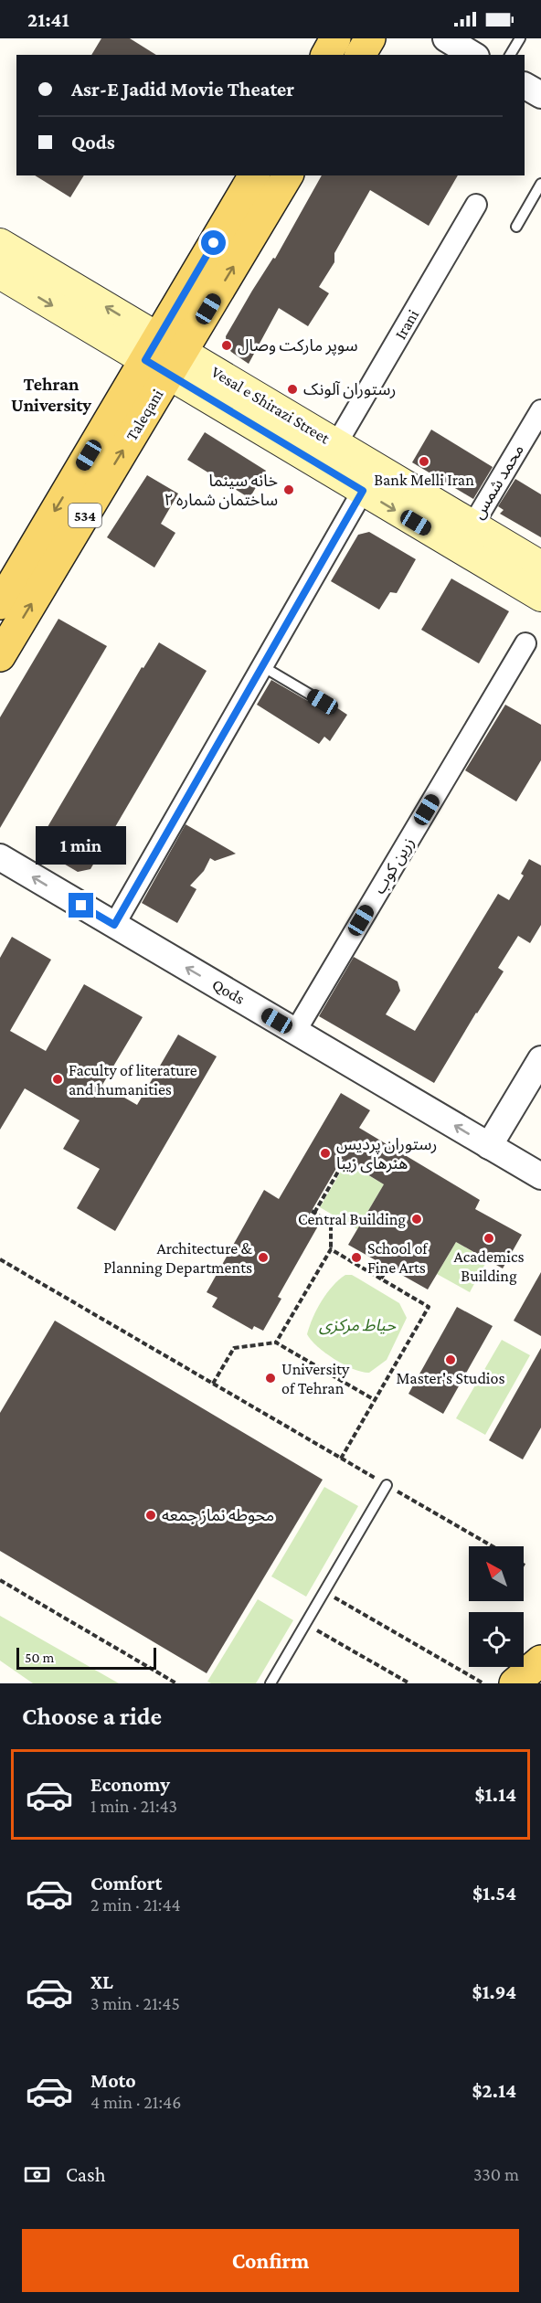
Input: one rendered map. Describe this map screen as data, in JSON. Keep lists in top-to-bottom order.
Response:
{
  "streets": {
    "main road": ["Vesal e Shirazi Street", "Taleqani", "534"],
    "street": [
      "Irani",
      "محمد شمس",
      "زرین کوب",
      "Qods"
    ]
  },
  "crossings": [
    ["Irani", "Vesal e Shirazi Street"],
    ["Vesal e Shirazi Street", "Taleqani"],
    ["Vesal e Shirazi Street", "محمد شمس"],
    ["زرین کوب", "Qods"]
  ],
  "one_way": ["Qods"],
  "districts": ["Tehran University"],
  "parks": ["حیاط مرکزی"],
  "places": [
    "سوپر مارکت وصال",
    "رستوران آلونک",
    "Bank Melli Iran",
    "خانه سینما ساختمان شماره ۲",
    "Faculty of literature and humanities",
    "رستوران پردیس هنرهای زیبا",
    "Central Building",
    "Academics Building",
    "Architecture & Planning Departments",
    "School of Fine Arts",
    "Master's Studios",
    "University of Tehran",
    "محوطه نماز جمعه"
  ],
  "scale_bar": "50 m",
  "north": "top left",
  "page": {
    "status": "21:41",
    "banner": ["Asr-E Jadid Movie Theater", "Qods"],
    "bubble": "1 min",
    "scale": "50 m",
    "heading": "Choose a ride",
    "list": [
      {
        "name": "Economy",
        "note": "1 min · 21:43",
        "value": "$1.14"
      },
      {
        "name": "Comfort",
        "note": "2 min · 21:44",
        "value": "$1.54"
      },
      {
        "name": "XL",
        "note": "3 min · 21:45",
        "value": "$1.94"
      },
      {
        "name": "Moto",
        "note": "4 min · 21:46",
        "value": "$2.14"
      }
    ],
    "pay": ["Cash", "330 m"],
    "buttons": "Confirm"
  }
}
